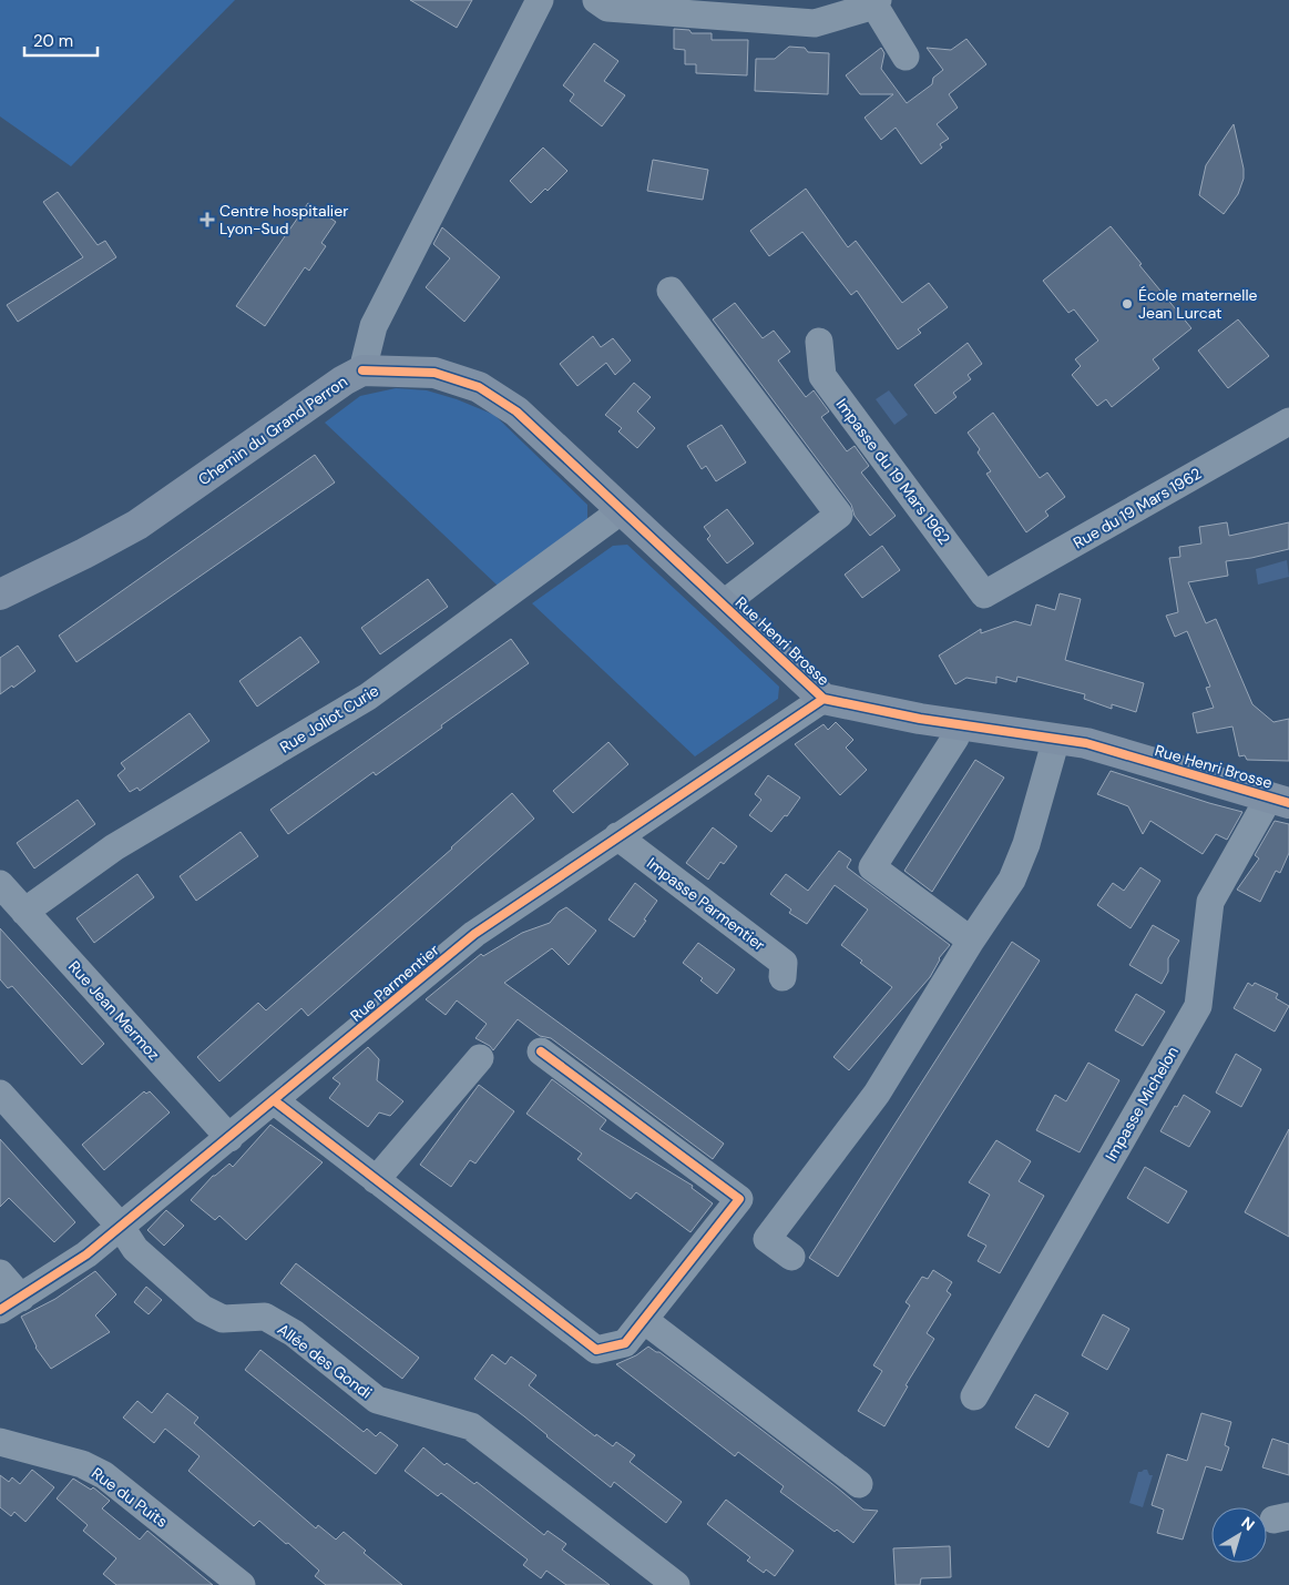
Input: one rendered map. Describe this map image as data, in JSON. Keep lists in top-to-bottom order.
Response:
{
  "streets": {
    "street": [
      "Chemin du Grand Perron",
      "Impasse du 19 Mars 1962",
      "Rue du 19 Mars 1962",
      "Rue Henri Brosse",
      "Rue Joliot Curie",
      "Impasse Parmentier",
      "Rue Parmentier",
      "Rue Jean Mermoz",
      "Impasse Michelon",
      "Allée des Gondi",
      "Rue du Puits"
    ]
  },
  "crossings": [
    ["Chemin du Grand Perron", "Rue Henri Brosse"],
    ["Impasse du 19 Mars 1962", "Rue du 19 Mars 1962"],
    ["Rue Henri Brosse", "Rue Joliot Curie"],
    ["Rue Henri Brosse", "Rue Parmentier"],
    ["Rue Henri Brosse", "Impasse Michelon"],
    ["Rue Joliot Curie", "Rue Jean Mermoz"],
    ["Impasse Parmentier", "Rue Parmentier"],
    ["Rue Parmentier", "Rue Jean Mermoz"],
    ["Rue Parmentier", "Allée des Gondi"]
  ],
  "places": {
    "health": ["Centre hospitalier Lyon-Sud"],
    "other": ["École maternelle Jean Lurcat"]
  },
  "scale_bar": "20 m",
  "north": "top right"
}
